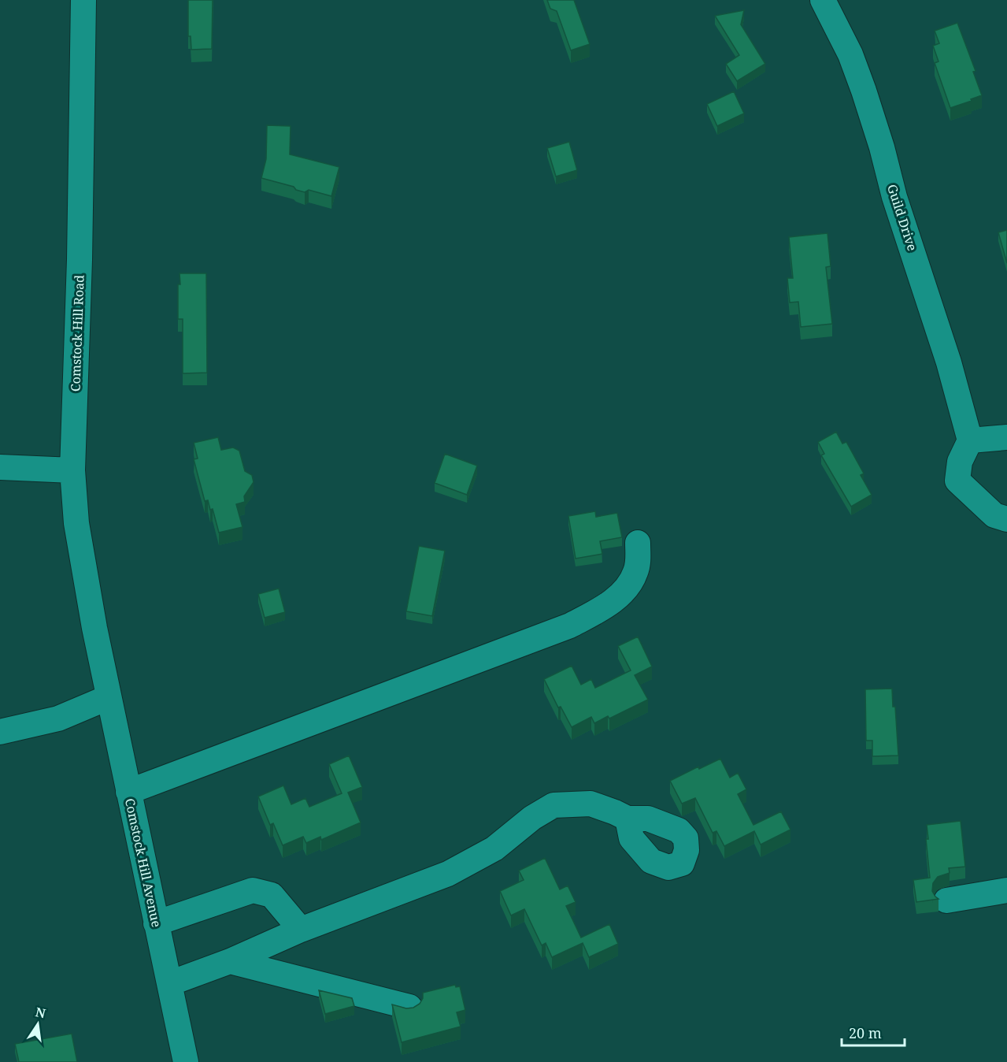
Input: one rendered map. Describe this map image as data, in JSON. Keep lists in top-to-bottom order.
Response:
{
  "streets": {
    "street": ["Guild Drive", "Comstock Hill Road", "Comstock Hill Avenue"]
  },
  "crossings": [
    ["Comstock Hill Road", "Comstock Hill Avenue"]
  ],
  "scale_bar": "20 m",
  "north": "top"
}
